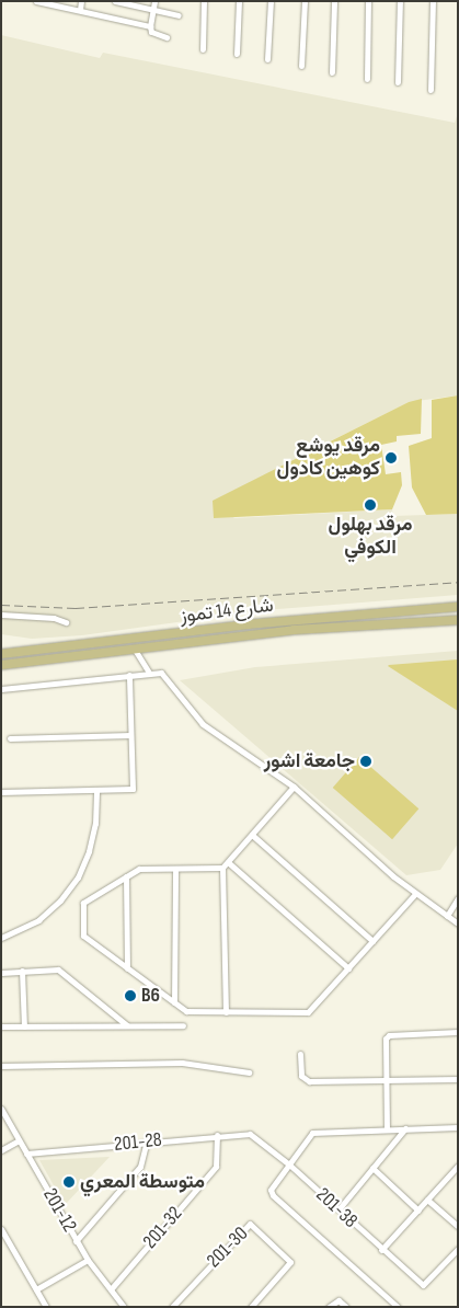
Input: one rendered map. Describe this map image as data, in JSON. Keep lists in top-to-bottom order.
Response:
{
  "streets": {
    "main road": ["شارع 14 تموز"],
    "street": [
      "201-28",
      "201-38",
      "201-12",
      "201-32",
      "201-30"
    ]
  },
  "crossings": [
    ["201-28", "201-38"],
    ["201-28", "201-12"],
    ["201-28", "201-32"],
    ["201-12", "201-32"]
  ],
  "places": [
    "مرقد يوشع كوهين كادول",
    "مرقد بهلول الكوفي",
    "جامعة اشور",
    "B6",
    "متوسطة المعري"
  ]
}
